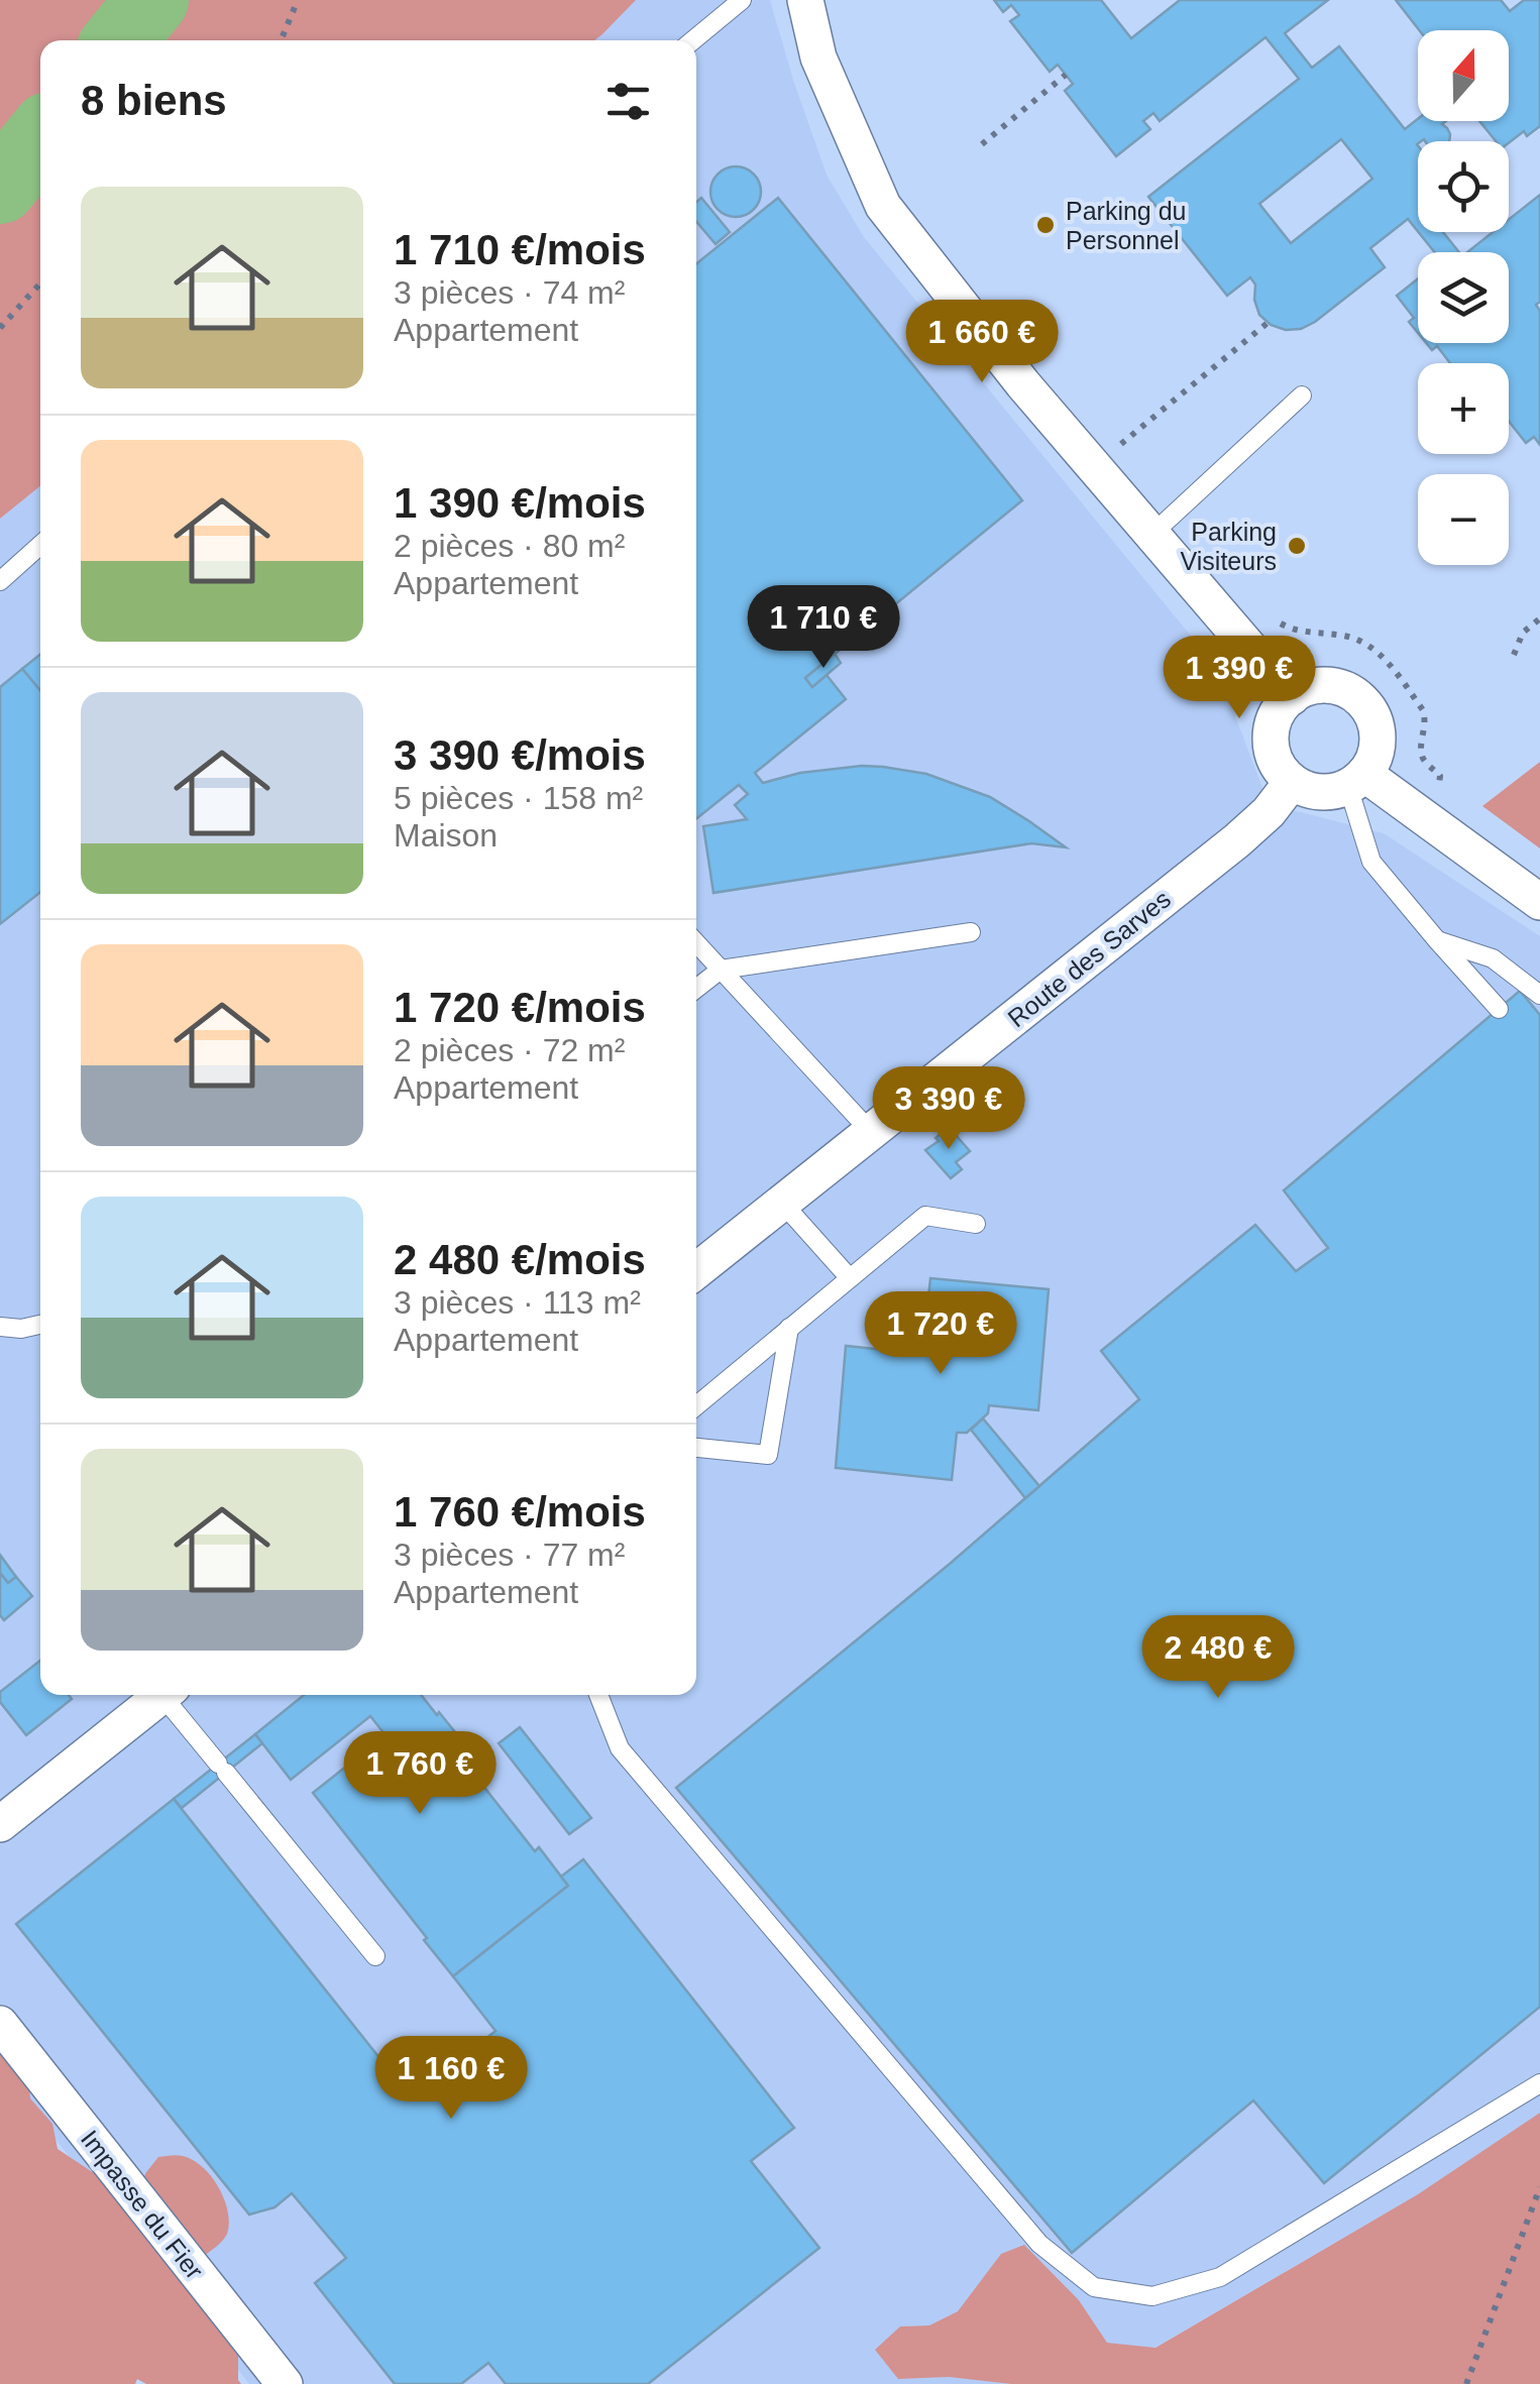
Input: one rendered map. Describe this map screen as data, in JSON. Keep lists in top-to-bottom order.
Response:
{
  "streets": {
    "street": ["Route des Sarves", "Impasse du Fier"]
  },
  "places": ["Parking du Personnel", "Parking Visiteurs"],
  "north": "top",
  "page": {
    "map_buttons": ["+", "−"],
    "heading": "8 biens",
    "list": [
      {
        "name": "1 710 €/mois",
        "note": "3 pièces · 74 m² · Appartement"
      },
      {
        "name": "1 390 €/mois",
        "note": "2 pièces · 80 m² · Appartement"
      },
      {
        "name": "3 390 €/mois",
        "note": "5 pièces · 158 m² · Maison"
      },
      {
        "name": "1 720 €/mois",
        "note": "2 pièces · 72 m² · Appartement"
      },
      {
        "name": "2 480 €/mois",
        "note": "3 pièces · 113 m² · Appartement"
      },
      {
        "name": "1 760 €/mois",
        "note": "3 pièces · 77 m² · Appartement"
      }
    ],
    "price": [
      "1 660 €",
      "1 710 €",
      "1 390 €",
      "3 390 €",
      "1 720 €",
      "2 480 €",
      "1 760 €",
      "1 160 €"
    ]
  }
}
